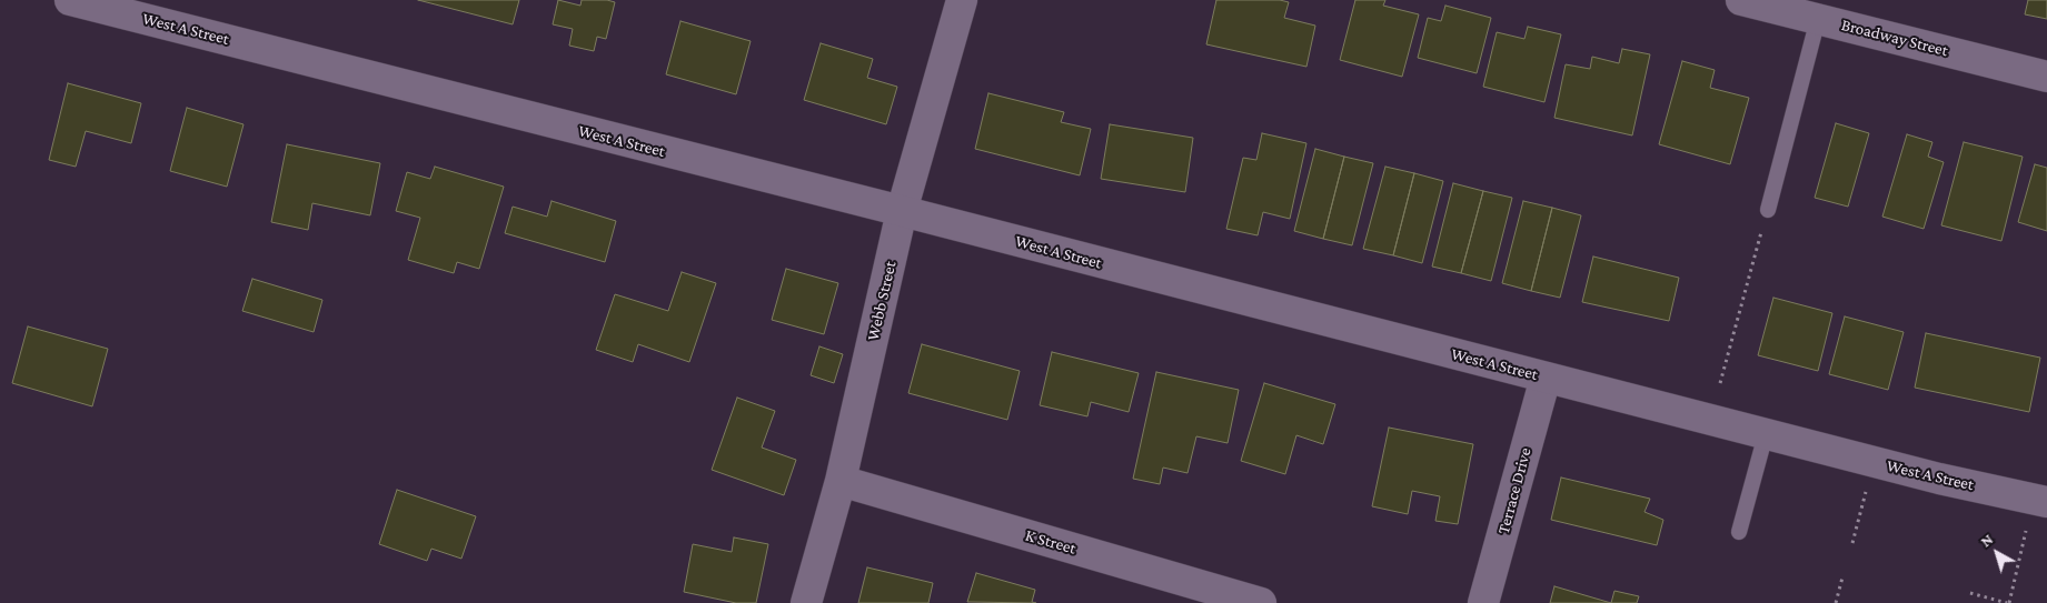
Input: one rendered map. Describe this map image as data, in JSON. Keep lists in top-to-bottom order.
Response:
{
  "streets": {
    "street": [
      "West A Street",
      "Broadway Street",
      "Webb Street",
      "Terrace Drive",
      "K Street"
    ]
  },
  "crossings": [
    ["West A Street", "Webb Street"],
    ["West A Street", "Terrace Drive"],
    ["Webb Street", "K Street"]
  ],
  "north": "top left"
}
